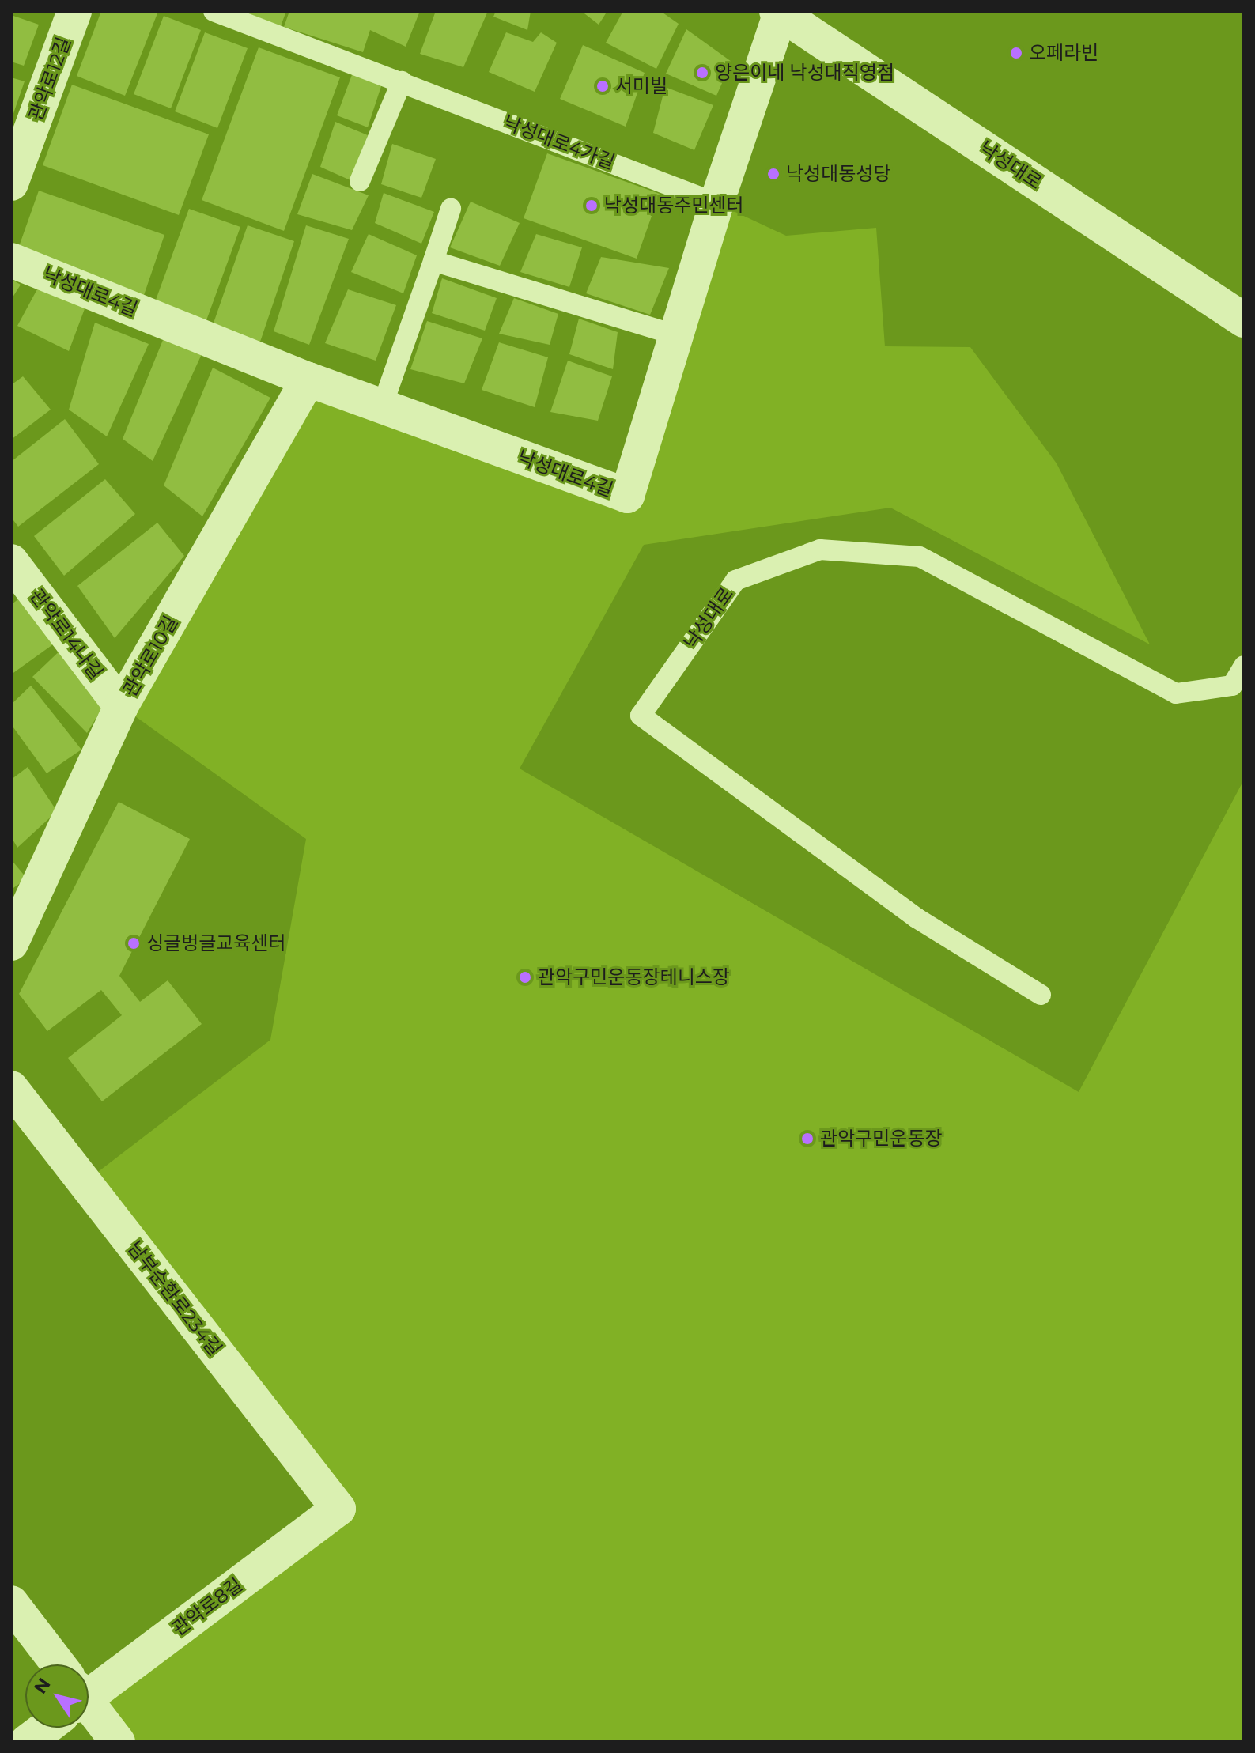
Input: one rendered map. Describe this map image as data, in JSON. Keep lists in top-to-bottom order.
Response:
{
  "streets": {
    "street": [
      "관악로12길",
      "낙성대로",
      "낙성대로4길",
      "관악로14나길",
      "관악로10길",
      "남부순환로234길",
      "관악로8길"
    ],
    "lane": ["낙성대로4가길"]
  },
  "crossings": [
    ["낙성대로4가길", "낙성대로4길"],
    ["낙성대로", "낙성대로4길"],
    ["낙성대로4길", "관악로10길"],
    ["관악로14나길", "관악로10길"],
    ["남부순환로234길", "관악로8길"]
  ],
  "places": [
    "오페라빈",
    "양은이네 낙성대직영점",
    "서미빌",
    "낙성대동성당",
    "낙성대동주민센터",
    "싱글벙글교육센터",
    "관악구민운동장테니스장",
    "관악구민운동장"
  ],
  "north": "top left"
}
